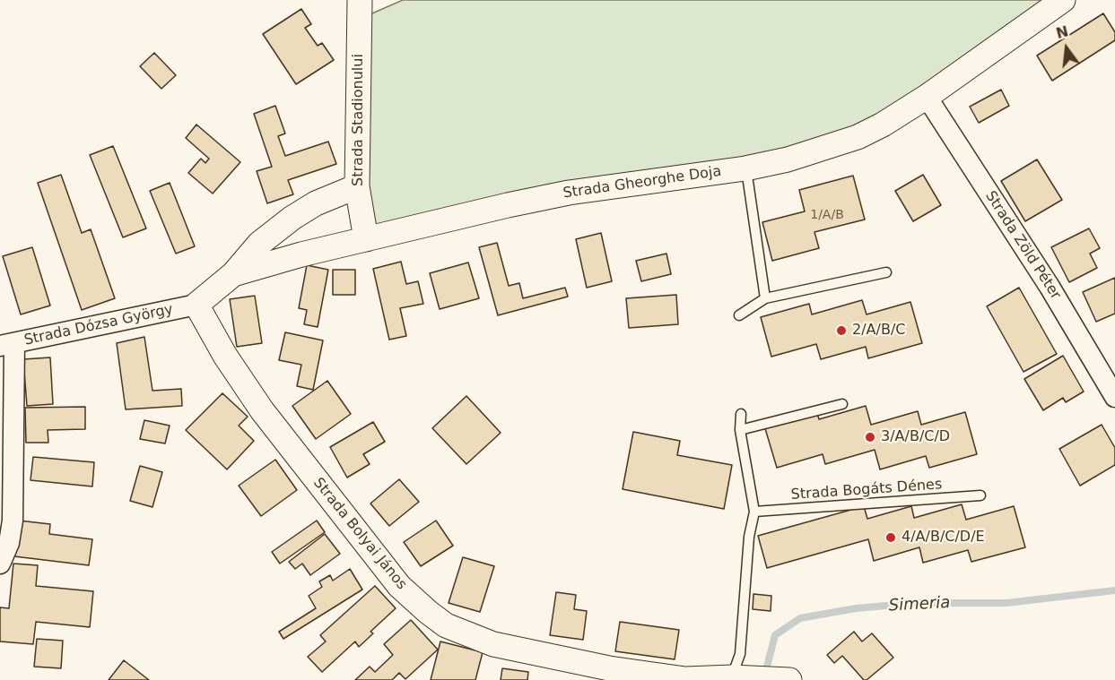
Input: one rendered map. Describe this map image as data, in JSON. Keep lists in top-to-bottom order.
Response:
{
  "streets": {
    "street": [
      "Strada Stadionului",
      "Strada Gheorghe Doja",
      "Strada Zöld Péter",
      "Strada Dózsa György",
      "Strada Bolyai János"
    ],
    "lane": ["Strada Bogáts Dénes"]
  },
  "crossings": [
    ["Strada Stadionului", "Strada Gheorghe Doja"],
    ["Strada Gheorghe Doja", "Strada Zöld Péter"],
    ["Strada Gheorghe Doja", "Strada Dózsa György"],
    ["Strada Gheorghe Doja", "Strada Bolyai János"],
    ["Strada Dózsa György", "Strada Bolyai János"]
  ],
  "water": ["Simeria"],
  "places": ["2/A/B/C", "3/A/B/C/D", "4/A/B/C/D/E"],
  "house_numbers": ["1/A/B"],
  "north": "top"
}
